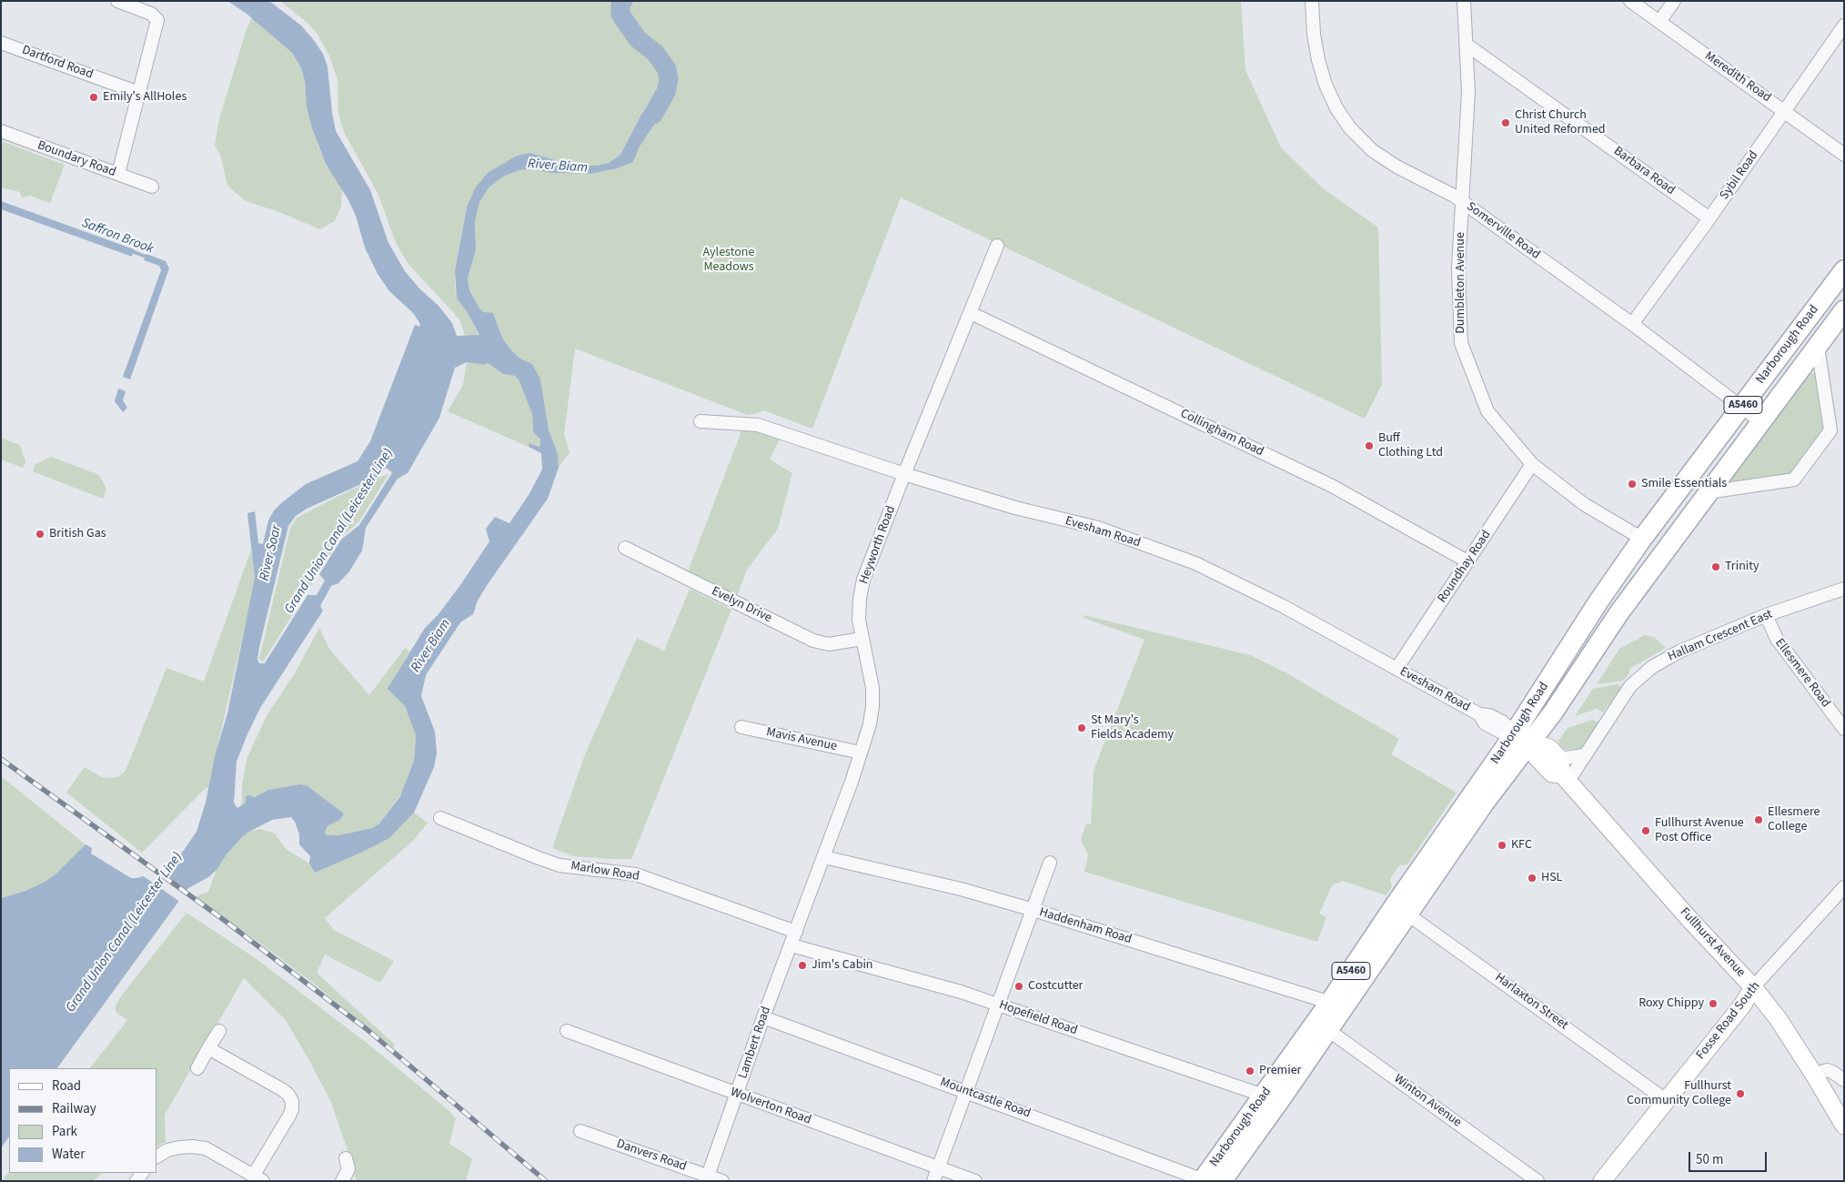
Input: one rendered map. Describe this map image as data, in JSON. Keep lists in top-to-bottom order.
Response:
{
  "streets": {
    "main road": ["Narborough Road", "A5460"],
    "street": [
      "Dartford Road",
      "Meredith Road",
      "Boundary Road",
      "Barbara Road",
      "Sybil Road",
      "Somerville Road",
      "Dumbleton Avenue",
      "Collingham Road",
      "Evesham Road",
      "Heyworth Road",
      "Roundhay Road",
      "Evelyn Drive",
      "Hallam Crescent East",
      "Ellesmere Road",
      "Mavis Avenue",
      "Marlow Road",
      "Haddenham Road",
      "Fullhurst Avenue",
      "Harlaxton Street",
      "Hopefield Road",
      "Fosse Road South",
      "Lambert Road",
      "Mountcastle Road",
      "Winton Avenue",
      "Wolverton Road",
      "Danvers Road"
    ]
  },
  "crossings": [
    ["Meredith Road", "Sybil Road"],
    ["Barbara Road", "Sybil Road"],
    ["Barbara Road", "Dumbleton Avenue"],
    ["Sybil Road", "Somerville Road"],
    ["Somerville Road", "Dumbleton Avenue"],
    ["Somerville Road", "Narborough Road"],
    ["Dumbleton Avenue", "Narborough Road"],
    ["Dumbleton Avenue", "Roundhay Road"],
    ["Narborough Road", "Evesham Road"],
    ["Narborough Road", "Haddenham Road"],
    ["Narborough Road", "Fullhurst Avenue"],
    ["Narborough Road", "Harlaxton Street"],
    ["Narborough Road", "Hopefield Road"],
    ["Narborough Road", "Mountcastle Road"],
    ["Narborough Road", "Winton Avenue"],
    ["Collingham Road", "Heyworth Road"],
    ["Collingham Road", "Roundhay Road"],
    ["Evesham Road", "Heyworth Road"],
    ["Evesham Road", "Roundhay Road"],
    ["Evesham Road", "Fullhurst Avenue"],
    ["Heyworth Road", "Evelyn Drive"],
    ["Heyworth Road", "Mavis Avenue"],
    ["Heyworth Road", "Marlow Road"],
    ["Heyworth Road", "Haddenham Road"],
    ["Heyworth Road", "Lambert Road"],
    ["Hallam Crescent East", "Ellesmere Road"],
    ["Hallam Crescent East", "Fullhurst Avenue"],
    ["Marlow Road", "Lambert Road"],
    ["Fullhurst Avenue", "Fosse Road South"],
    ["Harlaxton Street", "Fosse Road South"],
    ["Hopefield Road", "Lambert Road"],
    ["Lambert Road", "Mountcastle Road"],
    ["Lambert Road", "Wolverton Road"],
    ["Lambert Road", "Danvers Road"]
  ],
  "water": [
    "River Biam",
    "Saffron Brook",
    "Grand Union Canal (Leicester Line)",
    "River Soar"
  ],
  "parks": ["Aylestone Meadows"],
  "places": [
    "Emily's AllHoles",
    "Christ Church United Reformed",
    "Buff Clothing Ltd",
    "Smile Essentials",
    "British Gas",
    "Trinity",
    "St Mary's Fields Academy",
    "Ellesmere College",
    "Fullhurst Avenue Post Office",
    "KFC",
    "HSL",
    "Jim's Cabin",
    "Costcutter",
    "Roxy Chippy",
    "Premier",
    "Fullhurst Community College"
  ],
  "legend": [
    "Road",
    "Railway",
    "Park",
    "Water"
  ],
  "scale_bar": "50 m"
}
